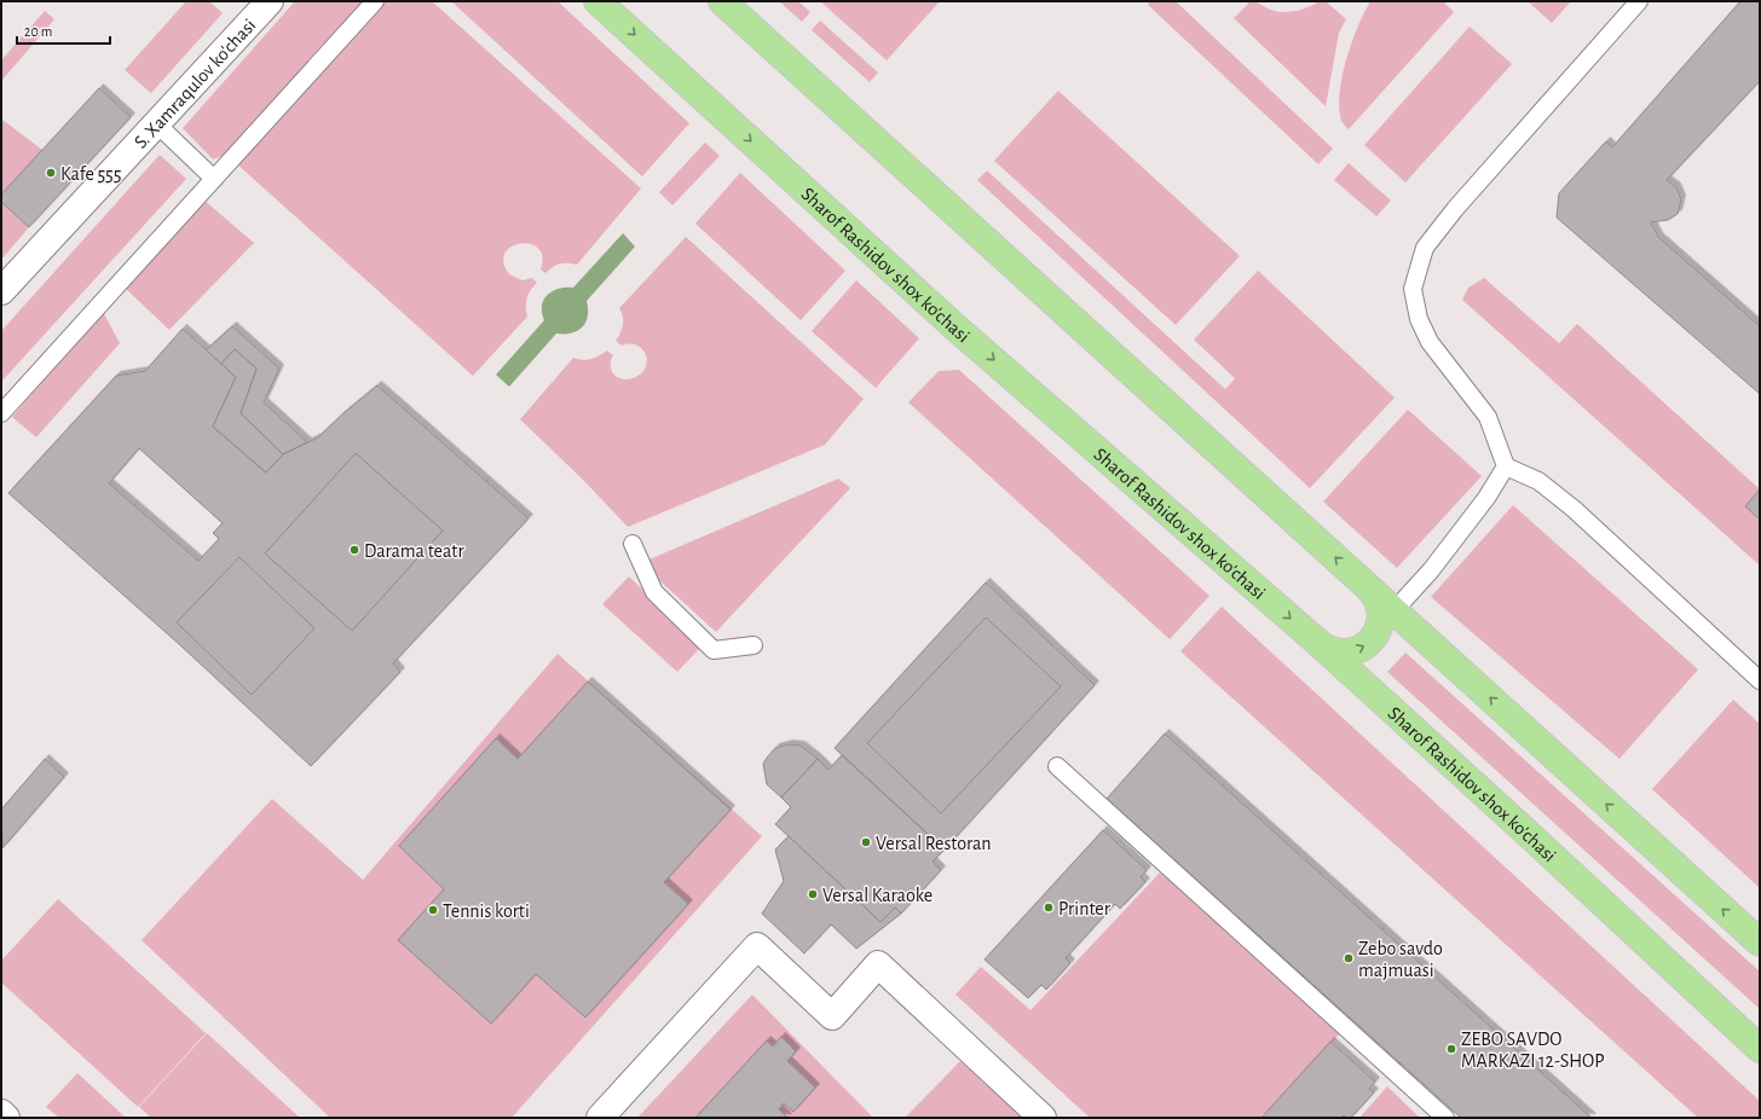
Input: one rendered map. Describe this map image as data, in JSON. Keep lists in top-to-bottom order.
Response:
{
  "streets": {
    "main road": ["Sharof Rashidov shox ko'chasi"],
    "street": ["S. Xamraqulov ko'chasi"]
  },
  "places": [
    "Kafe 555",
    "Darama teatr",
    "Versal Restoran",
    "Versal Karaoke",
    "Printer",
    "Tennis korti",
    "Zebo savdo majmuasi",
    "ZEBO SAVDO MARKAZI 12-SHOP"
  ],
  "scale_bar": "20 m"
}
